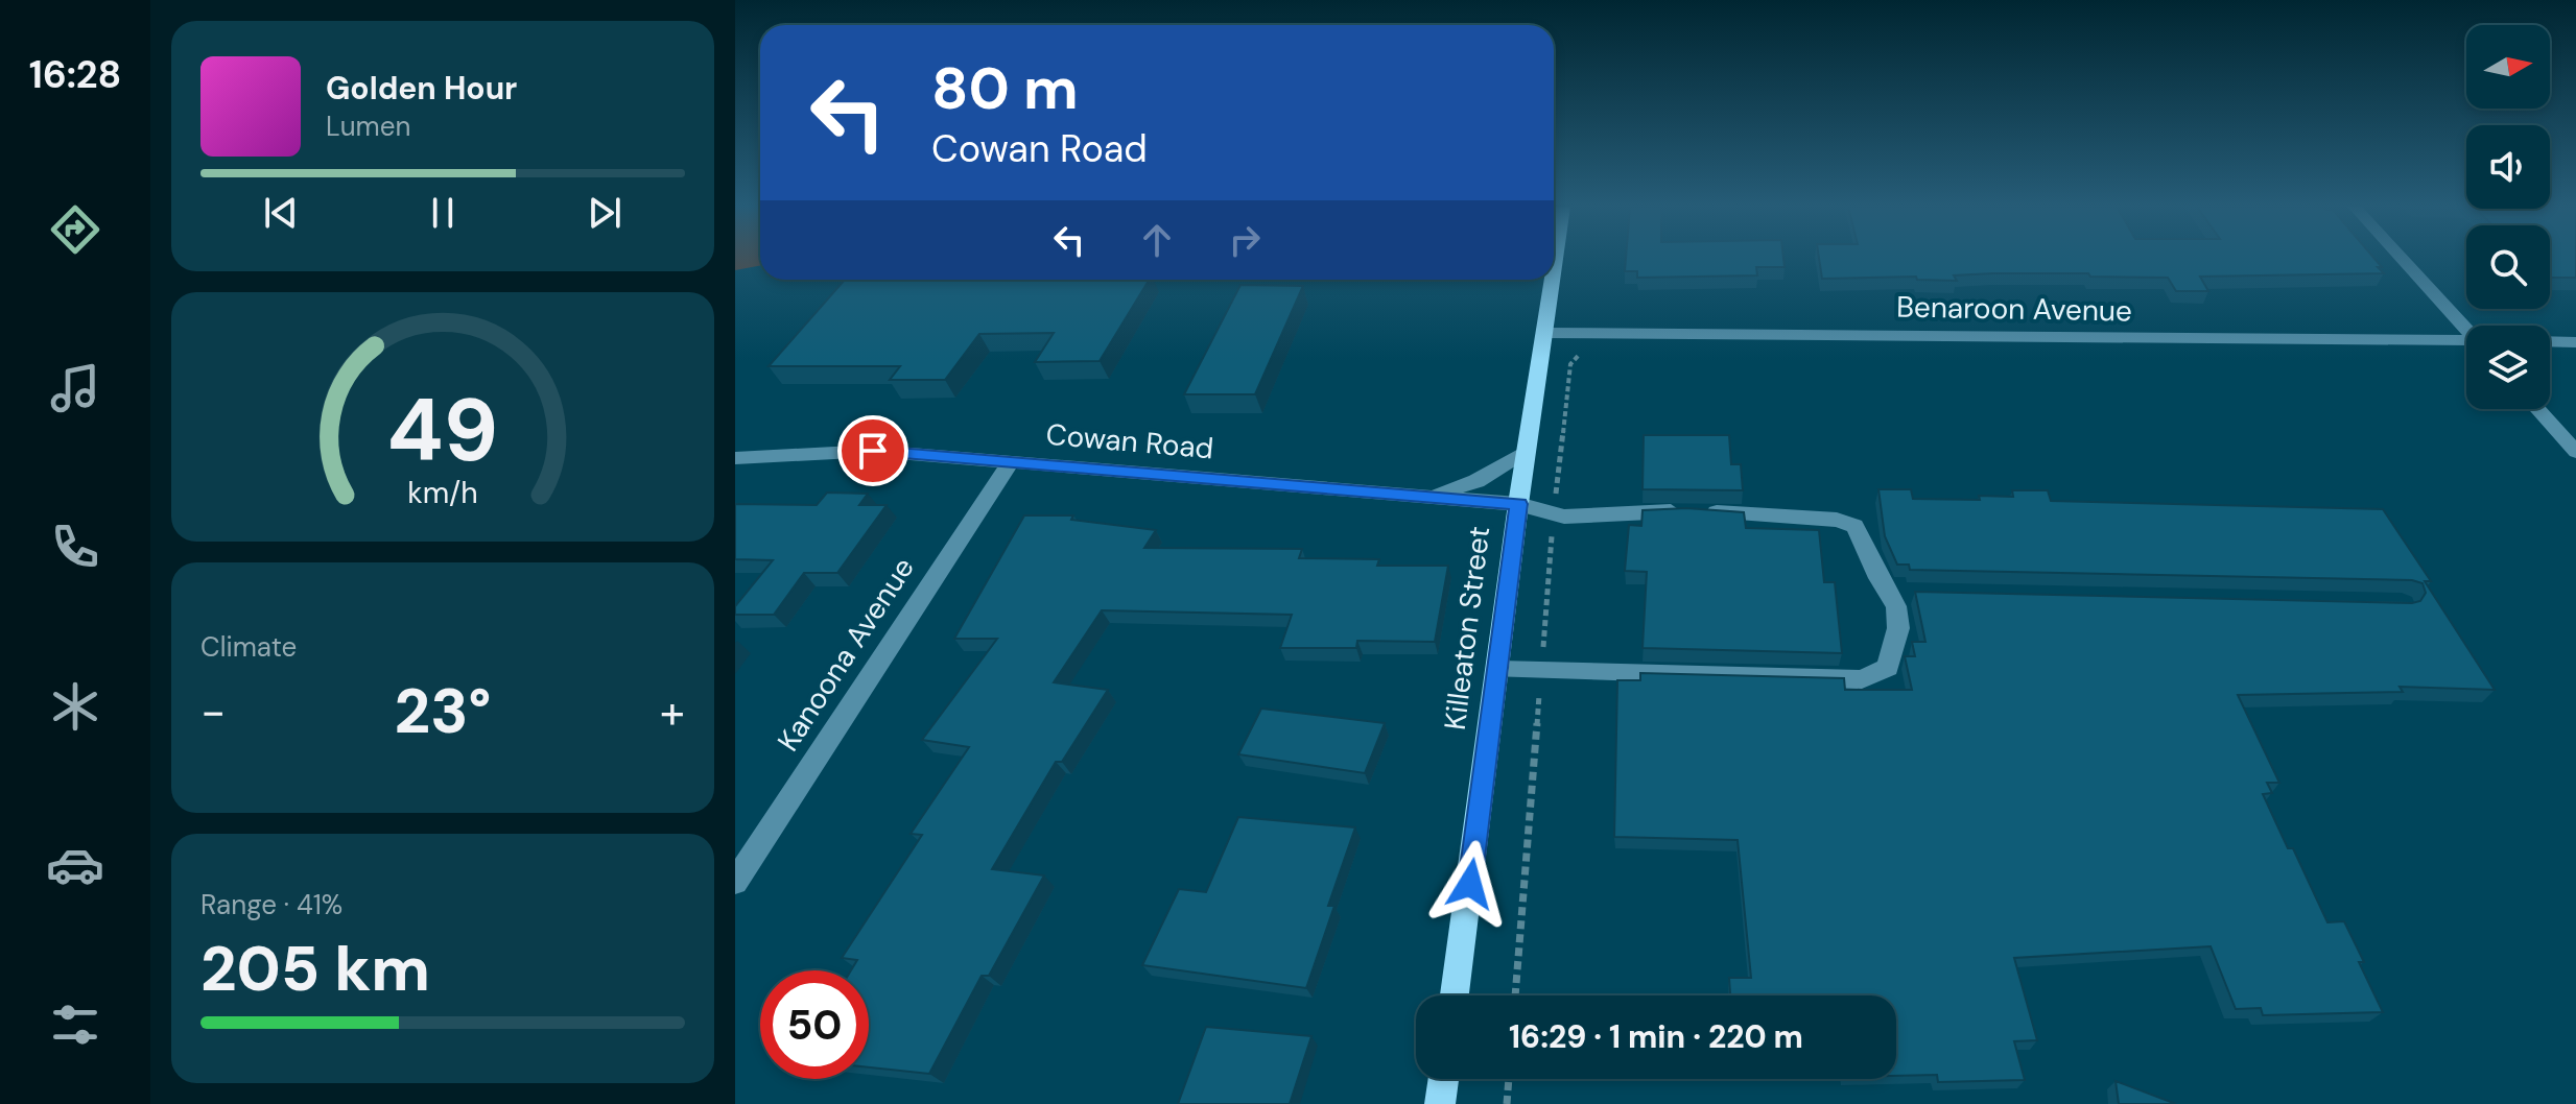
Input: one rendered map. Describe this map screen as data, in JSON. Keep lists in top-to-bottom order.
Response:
{
  "streets": {
    "main road": ["Killeaton Street"],
    "street": ["Benaroon Avenue", "Cowan Road", "Kanoona Avenue"]
  },
  "crossings": [
    ["Benaroon Avenue", "Killeaton Street"],
    ["Cowan Road", "Killeaton Street"],
    ["Cowan Road", "Kanoona Avenue"]
  ],
  "north": "right",
  "page": {
    "tabs": "16:28",
    "turn": ["80 m", "Cowan Road"],
    "song": ["Golden Hour", "Lumen"],
    "tile": [
      "Climate",
      ["Range · 41%", "205 km"]
    ],
    "heat": ["−", "23°", "+"],
    "limit": "50",
    "trip": "16:29 · 1 min · 220 m",
    "gauge": ["49", "km/h"]
  }
}
